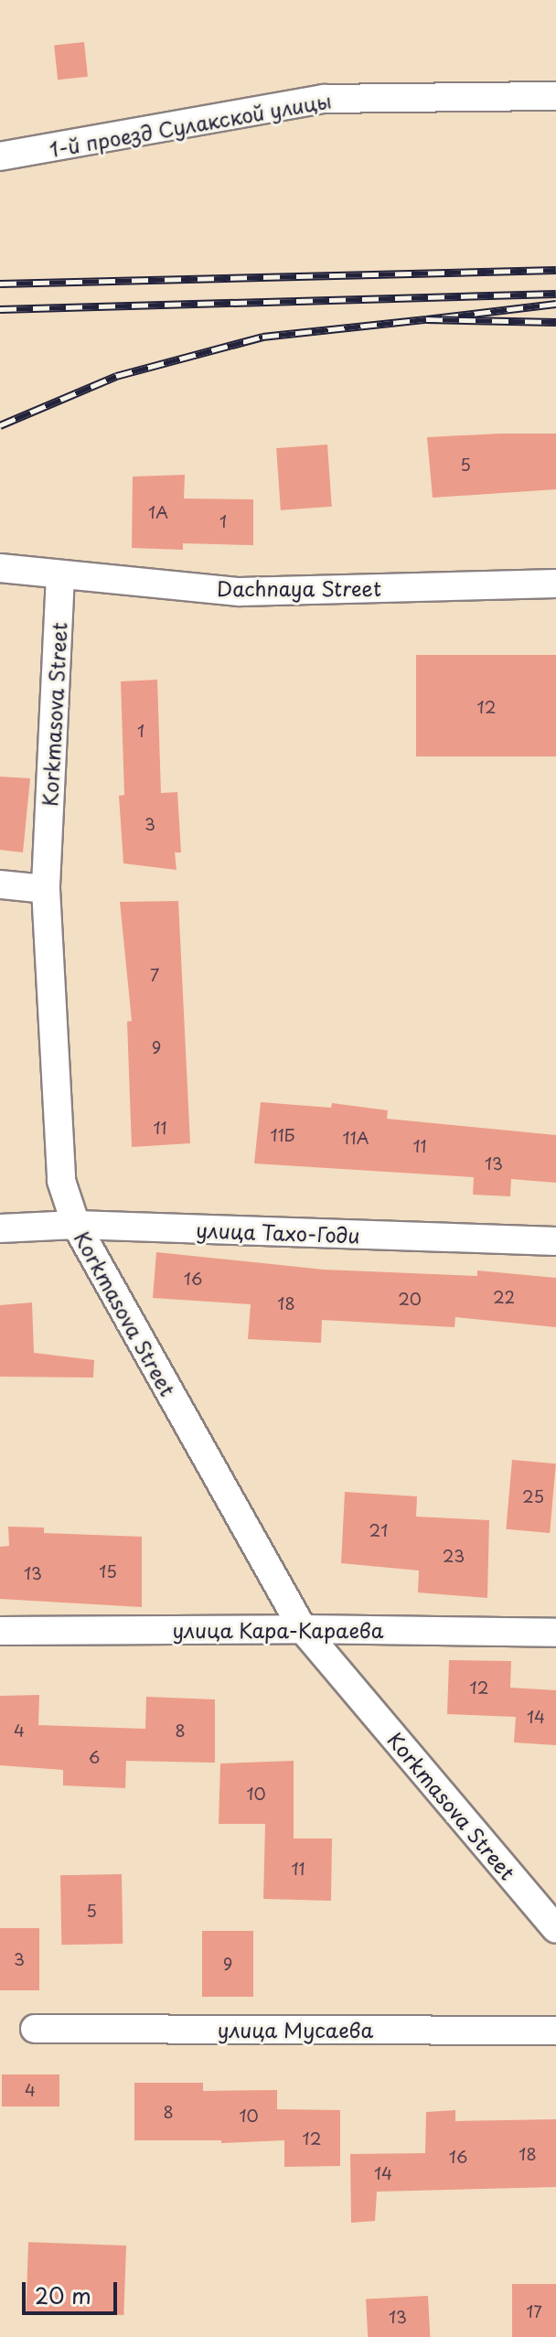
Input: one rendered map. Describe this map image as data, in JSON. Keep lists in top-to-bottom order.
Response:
{
  "streets": {
    "street": [
      "1-й проезд Сулакской улицы",
      "Dachnaya Street",
      "Korkmasova Street",
      "улица Тахо-Годи",
      "улица Кара-Караева",
      "улица Мусаева"
    ]
  },
  "crossings": [
    ["Dachnaya Street", "Korkmasova Street"],
    ["Korkmasova Street", "улица Тахо-Годи"],
    ["Korkmasova Street", "улица Кара-Караева"]
  ],
  "house_numbers": [
    "5",
    "1А",
    "1",
    "12",
    "1",
    "3",
    "7",
    "9",
    "11",
    "11Б",
    "11А",
    "11",
    "13",
    "16",
    "22",
    "20",
    "18",
    "25",
    "21",
    "23",
    "15",
    "13",
    "12",
    "14",
    "4",
    "8",
    "6",
    "10",
    "11",
    "5",
    "3",
    "9",
    "4",
    "8",
    "10",
    "12",
    "18",
    "16",
    "14",
    "17",
    "13"
  ],
  "scale_bar": "20 m"
}
